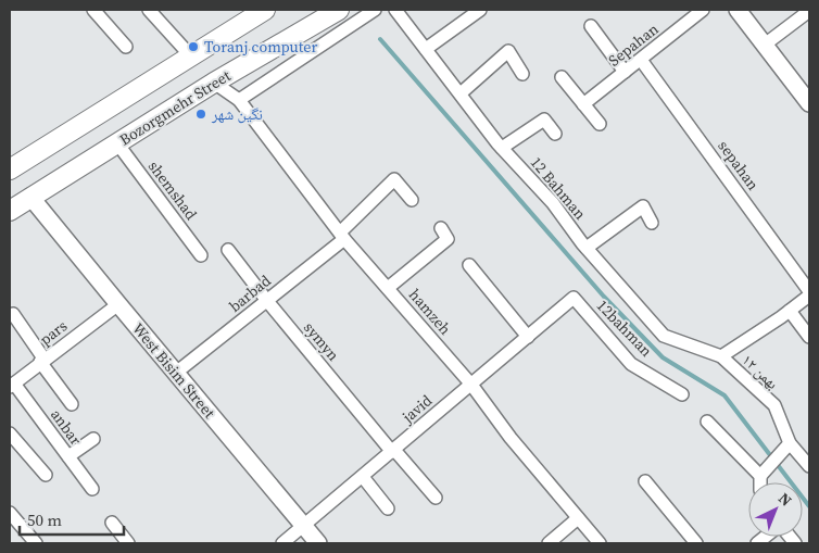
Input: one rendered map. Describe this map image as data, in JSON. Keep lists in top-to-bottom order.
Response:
{
  "streets": {
    "main road": ["Bozorgmehr Street"],
    "street": [
      "Sepahan",
      "sepahan",
      "12 Bahman",
      "shemshad",
      "barbad",
      "hamzeh",
      "12bahman",
      "pars",
      "symyn",
      "West Bisim Street",
      "۱۲ بهمن",
      "javid",
      "anbar"
    ]
  },
  "crossings": [
    ["Sepahan", "sepahan"],
    ["Bozorgmehr Street", "shemshad"],
    ["Bozorgmehr Street", "hamzeh"],
    ["Bozorgmehr Street", "West Bisim Street"],
    ["12 Bahman", "۱۲ بهمن"],
    ["barbad", "hamzeh"],
    ["barbad", "symyn"],
    ["barbad", "West Bisim Street"],
    ["hamzeh", "javid"],
    ["12bahman", "javid"],
    ["pars", "West Bisim Street"],
    ["pars", "anbar"],
    ["symyn", "javid"],
    ["West Bisim Street", "javid"]
  ],
  "places": ["Toranj computer", "نگین شهر"],
  "scale_bar": "50 m",
  "north": "top right"
}
